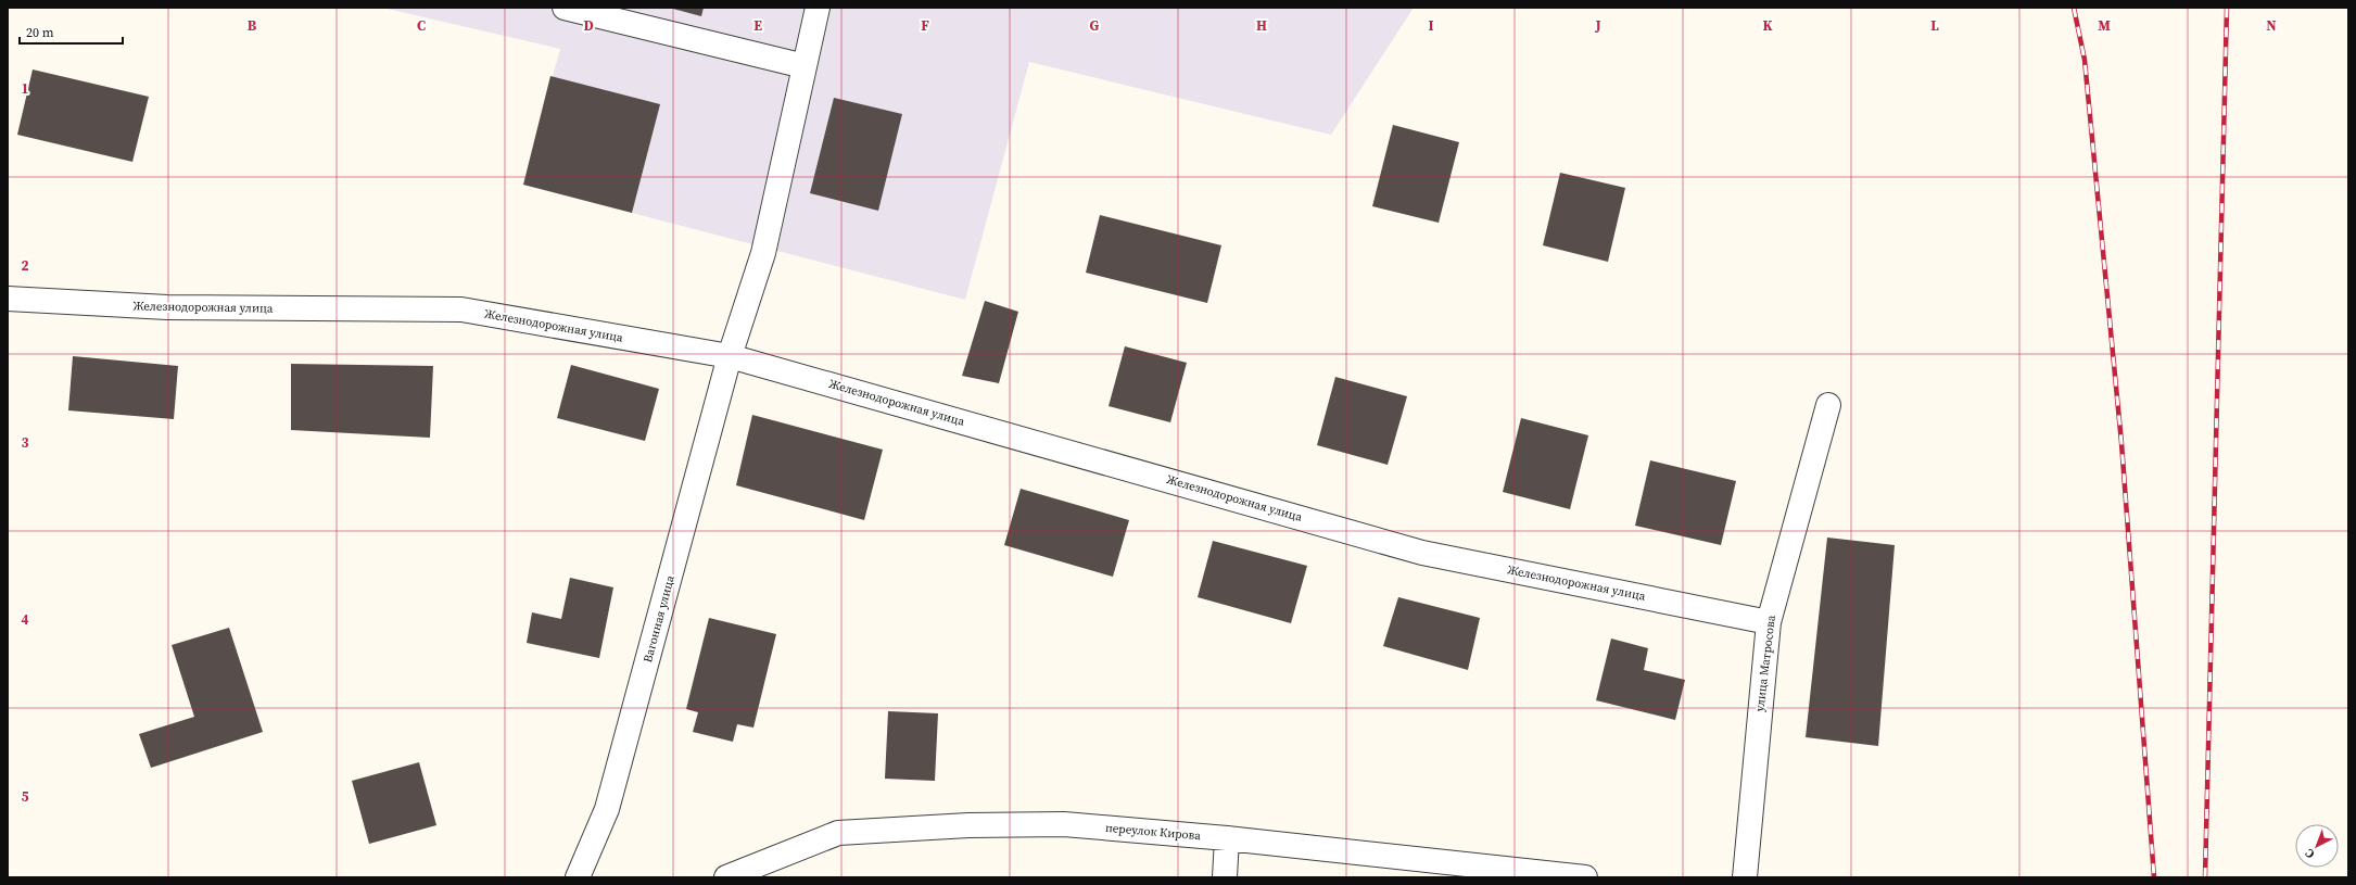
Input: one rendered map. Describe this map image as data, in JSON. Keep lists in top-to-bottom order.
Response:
{
  "streets": {
    "street": [
      "Железнодорожная улица",
      "Вагонная улица",
      "улица Матросова",
      "переулок Кирова"
    ]
  },
  "crossings": [
    ["Железнодорожная улица", "Вагонная улица"],
    ["Железнодорожная улица", "улица Матросова"]
  ],
  "scale_bar": "20 m",
  "north": "bottom left",
  "grid": {
    "columns": [
      "B",
      "C",
      "D",
      "E",
      "F",
      "G",
      "H",
      "I",
      "J",
      "K",
      "L",
      "M",
      "N"
    ],
    "rows": [
      "1",
      "2",
      "3",
      "4",
      "5"
    ]
  }
}
